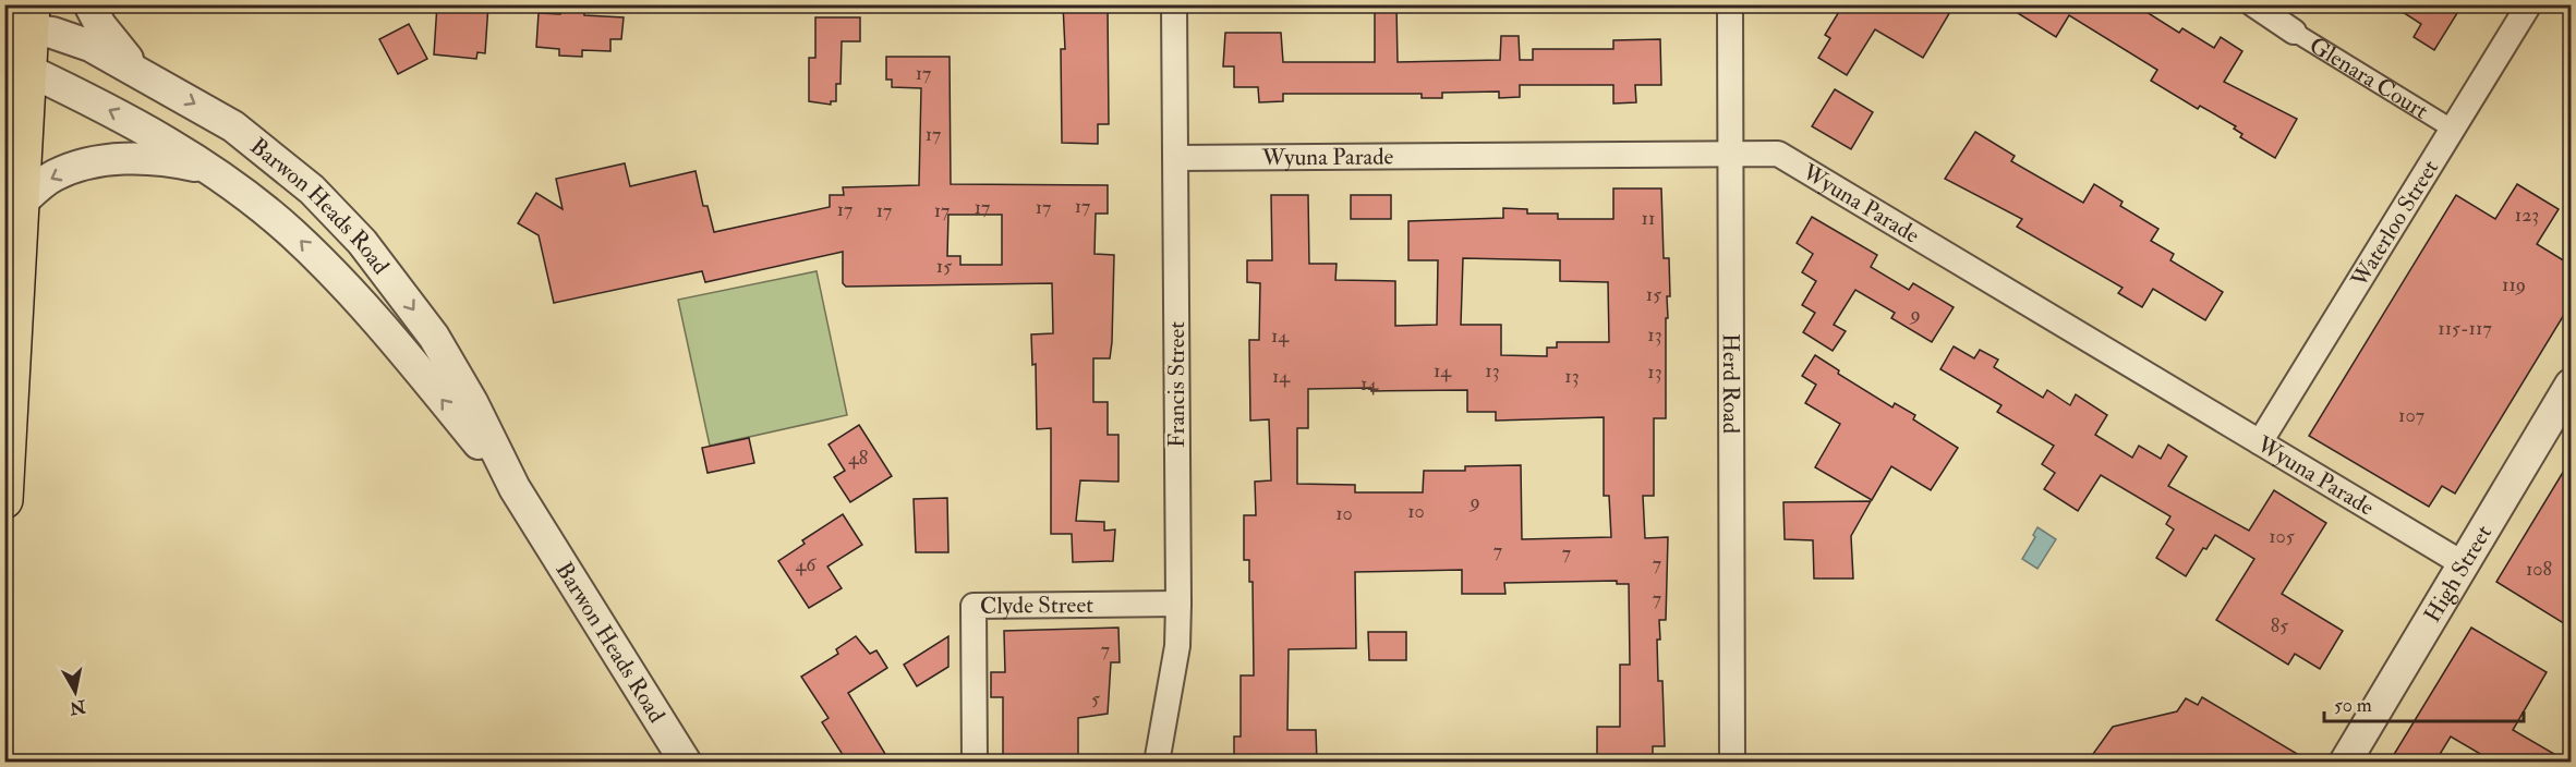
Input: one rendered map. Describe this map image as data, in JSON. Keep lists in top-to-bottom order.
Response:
{
  "streets": {
    "street": [
      "Glenara Court",
      "Wyuna Parade",
      "Barwon Heads Road",
      "Waterloo Street",
      "Herd Road",
      "Francis Street",
      "High Street",
      "Clyde Street"
    ]
  },
  "crossings": [
    ["Glenara Court", "Waterloo Street"],
    ["Wyuna Parade", "Waterloo Street"],
    ["Wyuna Parade", "Herd Road"],
    ["Wyuna Parade", "Francis Street"],
    ["Wyuna Parade", "High Street"],
    ["Francis Street", "Clyde Street"]
  ],
  "house_numbers": [
    "17",
    "17",
    "17",
    "17",
    "17",
    "17",
    "17",
    "17",
    "123",
    "11",
    "15",
    "119",
    "15",
    "9",
    "115-117",
    "13",
    "14",
    "14",
    "13",
    "13",
    "14",
    "13",
    "14",
    "107",
    "48",
    "9",
    "10",
    "10",
    "105",
    "7",
    "7",
    "7",
    "46",
    "108",
    "7",
    "85",
    "7",
    "5"
  ],
  "scale_bar": "50 m",
  "north": "bottom"
}
